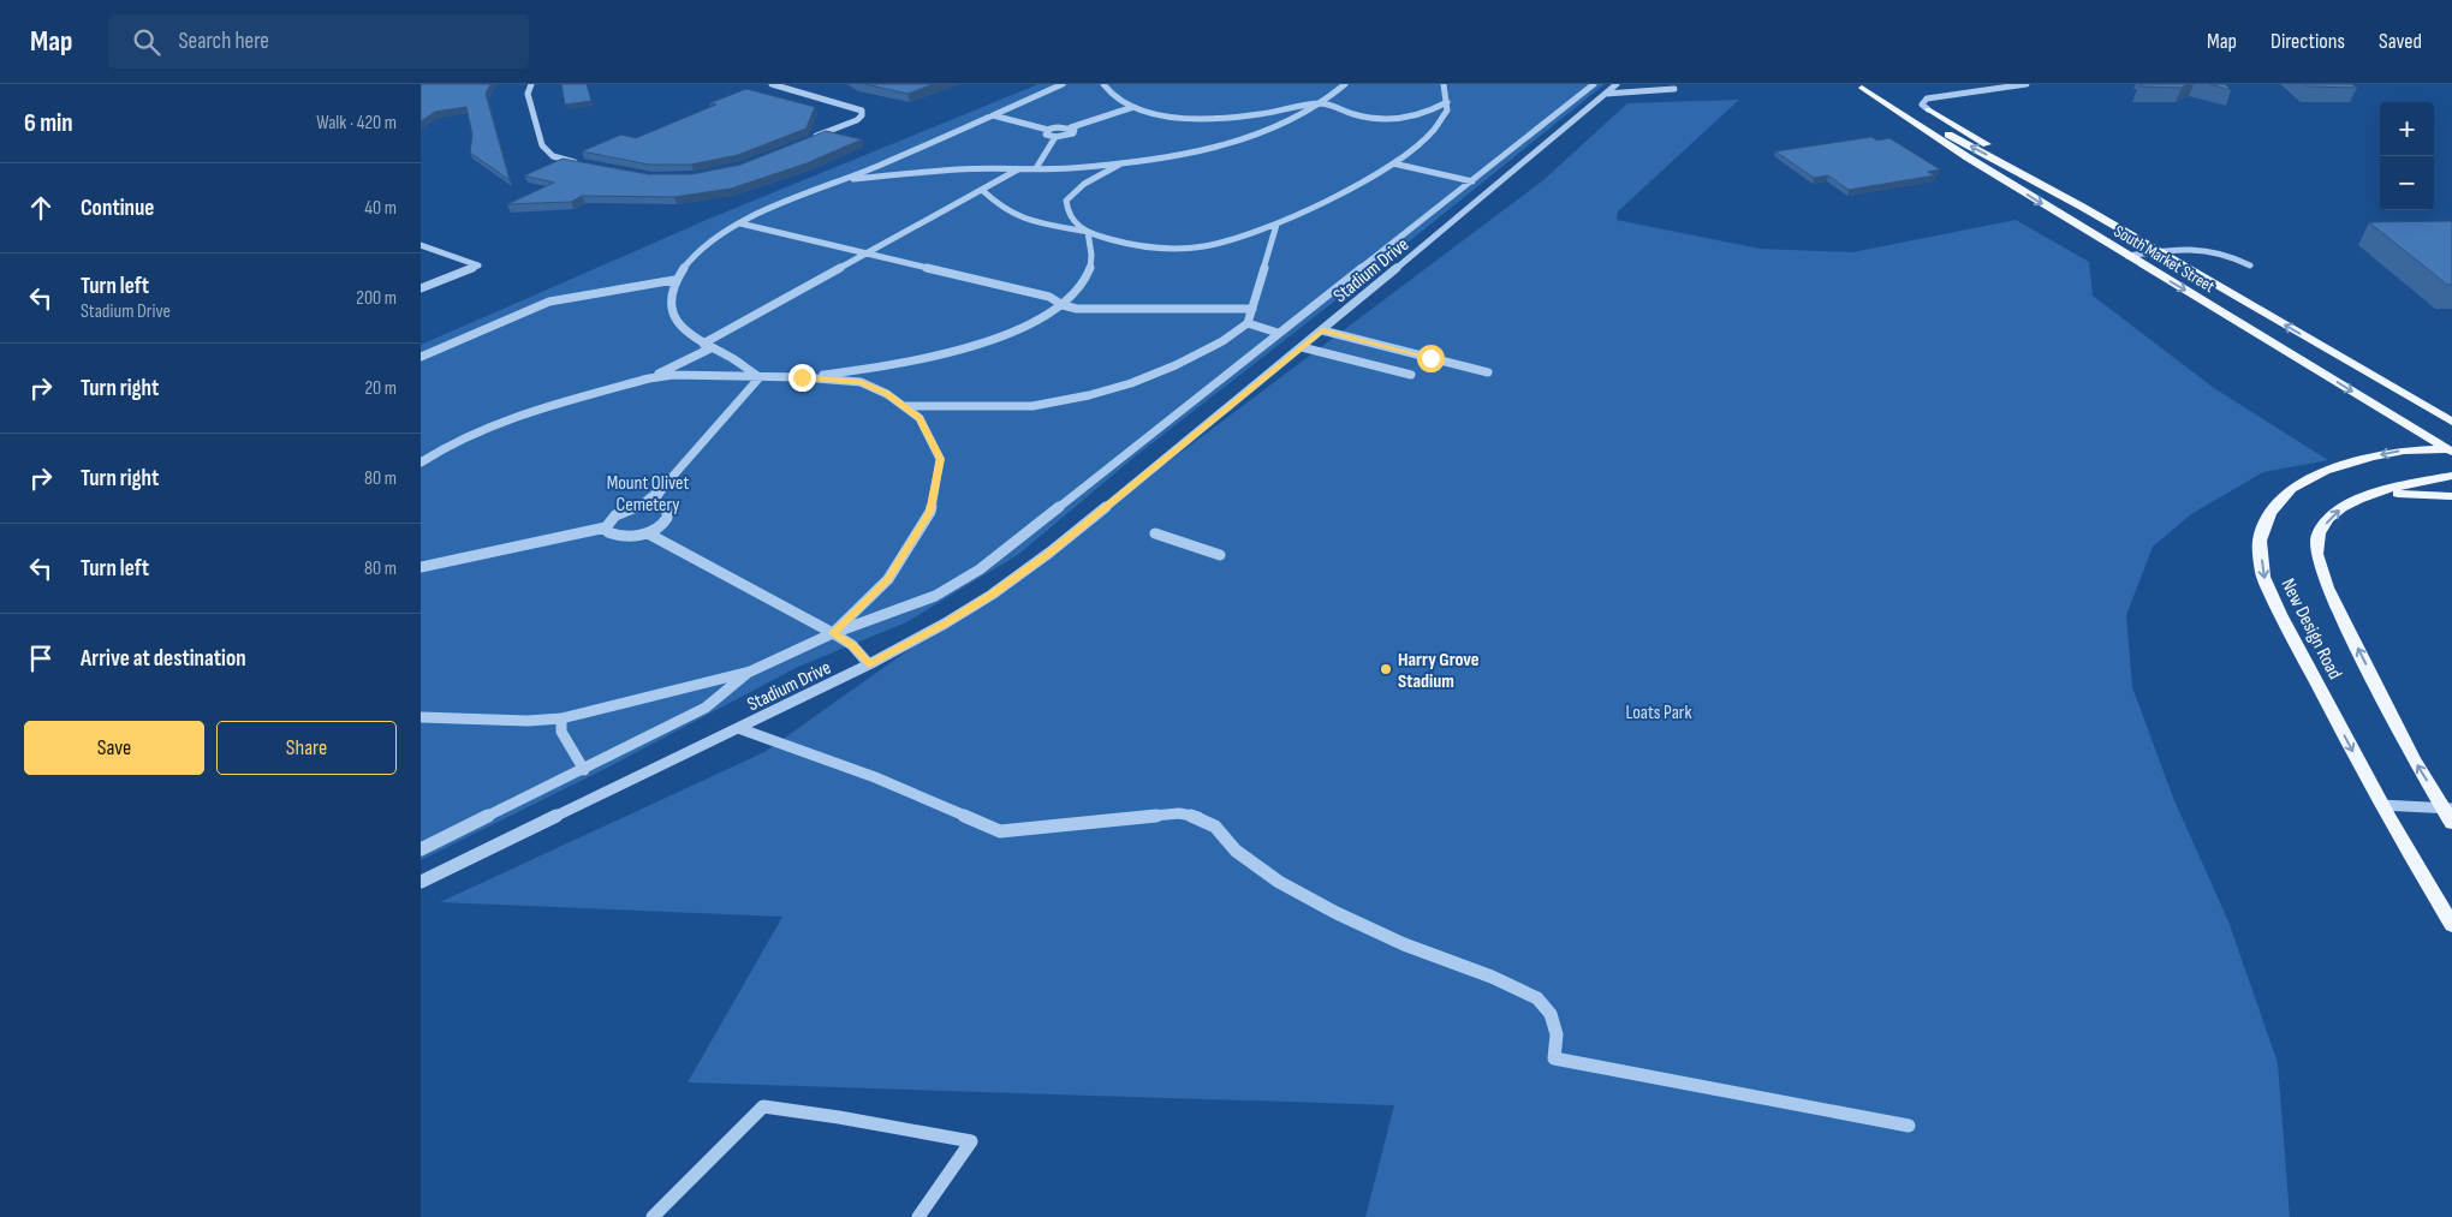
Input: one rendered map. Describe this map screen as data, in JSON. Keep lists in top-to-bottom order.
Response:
{
  "streets": {
    "main road": ["South Market Street", "New Design Road"],
    "street": ["Stadium Drive"]
  },
  "crossings": [
    ["South Market Street", "New Design Road"]
  ],
  "parks": ["Mount Olivet Cemetery", "Loats Park"],
  "places": ["Harry Grove Stadium"],
  "page": {
    "header": "Map",
    "search": "Search here",
    "nav": ["Map", "Directions", "Saved"],
    "heading": ["6 min", "Walk · 420 m"],
    "map_buttons": ["+", "−"],
    "list": [
      ["Continue", "40 m"],
      ["Turn left", "Stadium Drive", "200 m"],
      ["Turn right", "20 m"],
      ["Turn right", "80 m"],
      ["Turn left", "80 m"],
      "Arrive at destination"
    ],
    "buttons": ["Save", "Share"]
  }
}
